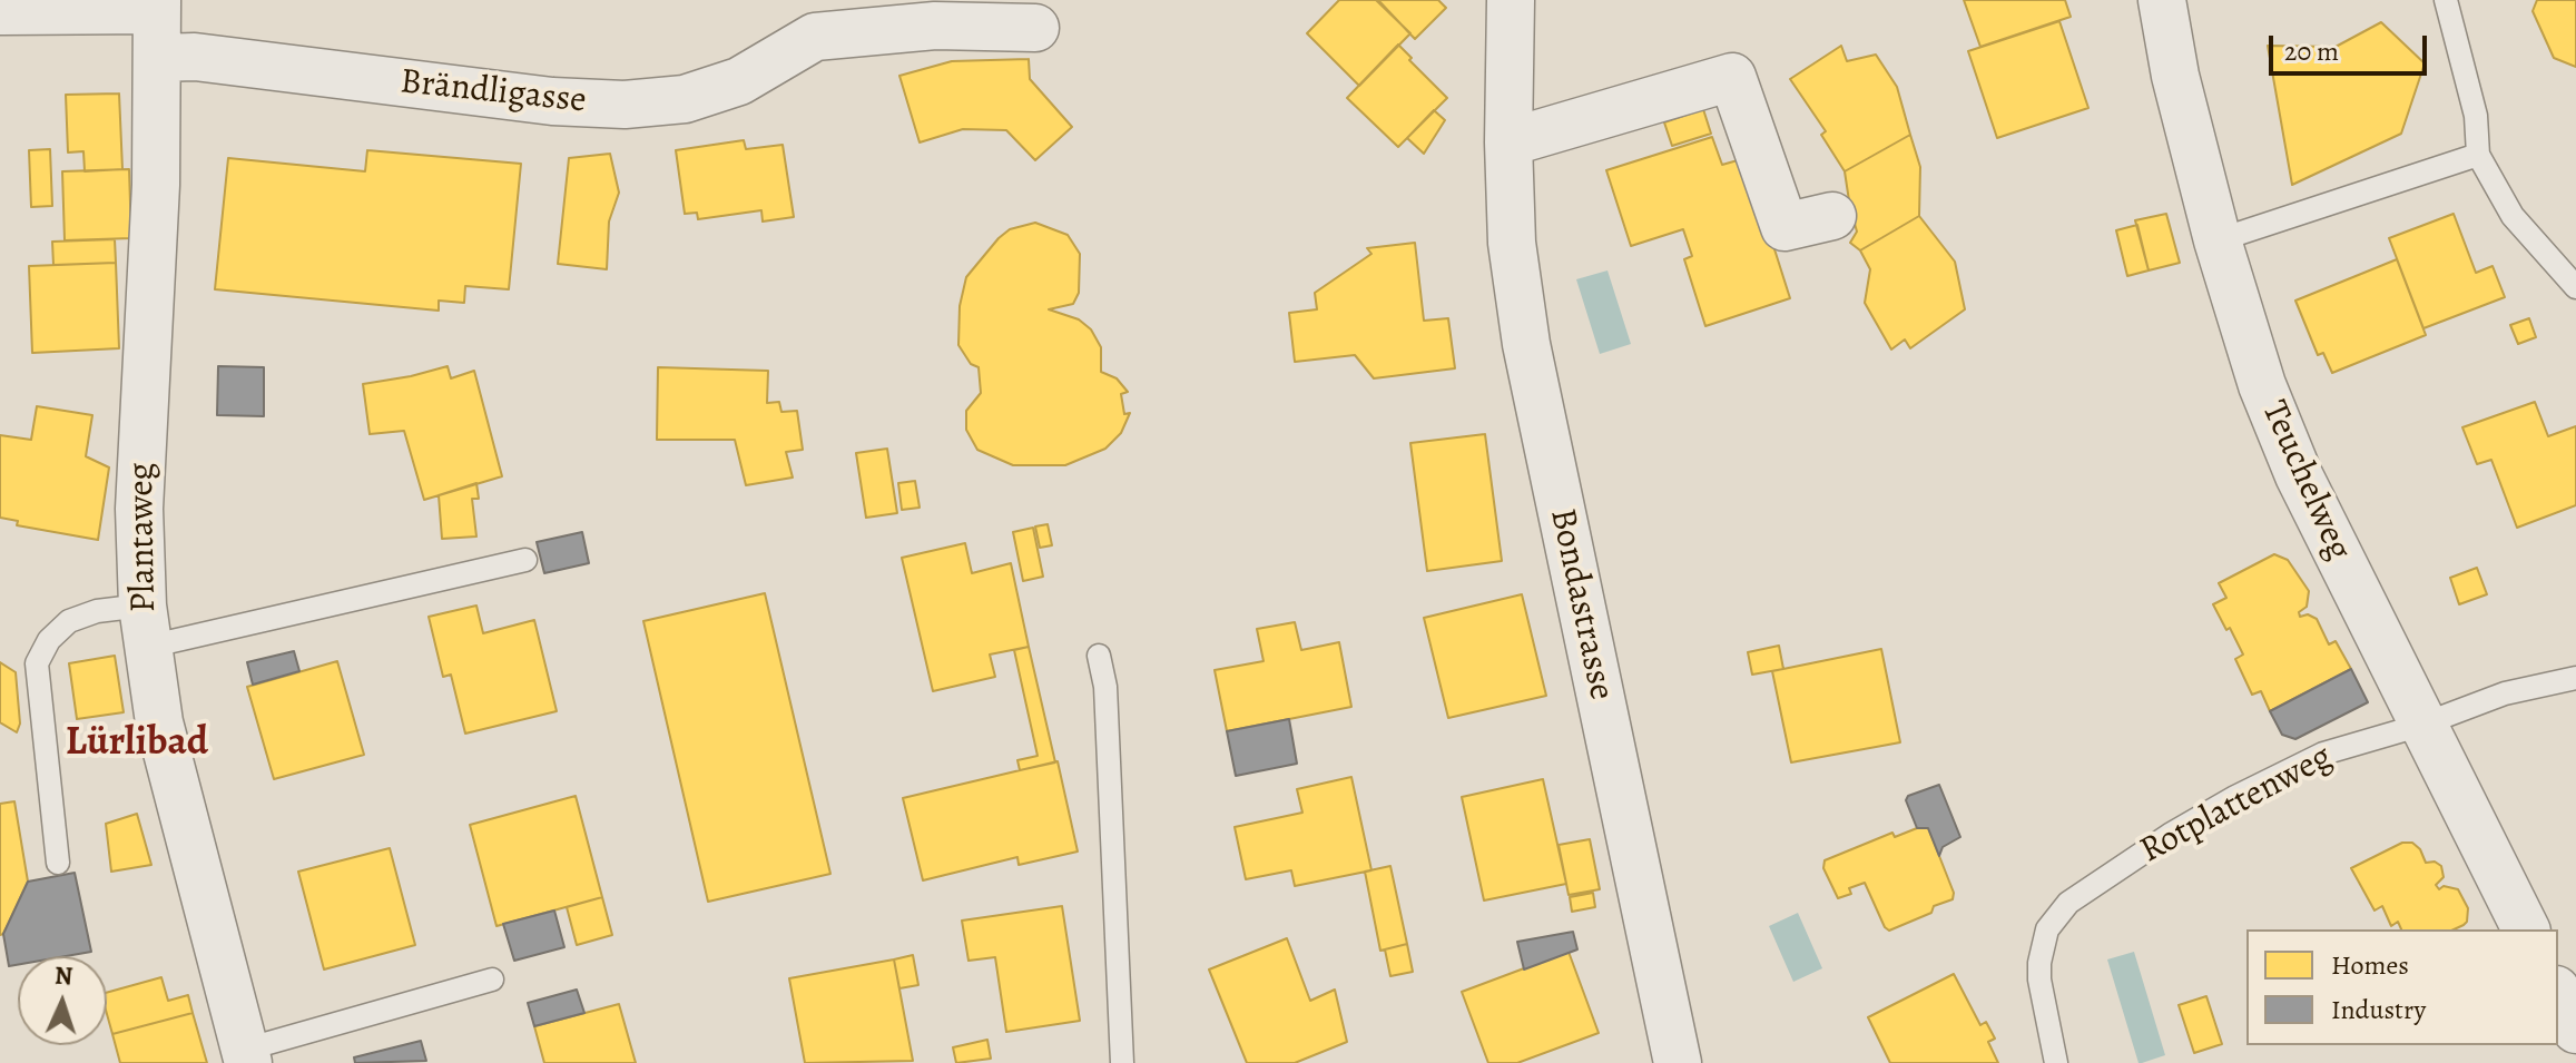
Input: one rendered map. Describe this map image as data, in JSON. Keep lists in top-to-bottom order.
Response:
{
  "streets": {
    "street": [
      "Brändligasse",
      "Teuchelweg",
      "Plantaweg",
      "Bondastrasse"
    ],
    "lane": ["Rotplattenweg"]
  },
  "crossings": [
    ["Brändligasse", "Plantaweg"],
    ["Teuchelweg", "Rotplattenweg"]
  ],
  "districts": ["Lürlibad"],
  "legend": ["Homes", "Industry"],
  "scale_bar": "20 m",
  "north": "top"
}
